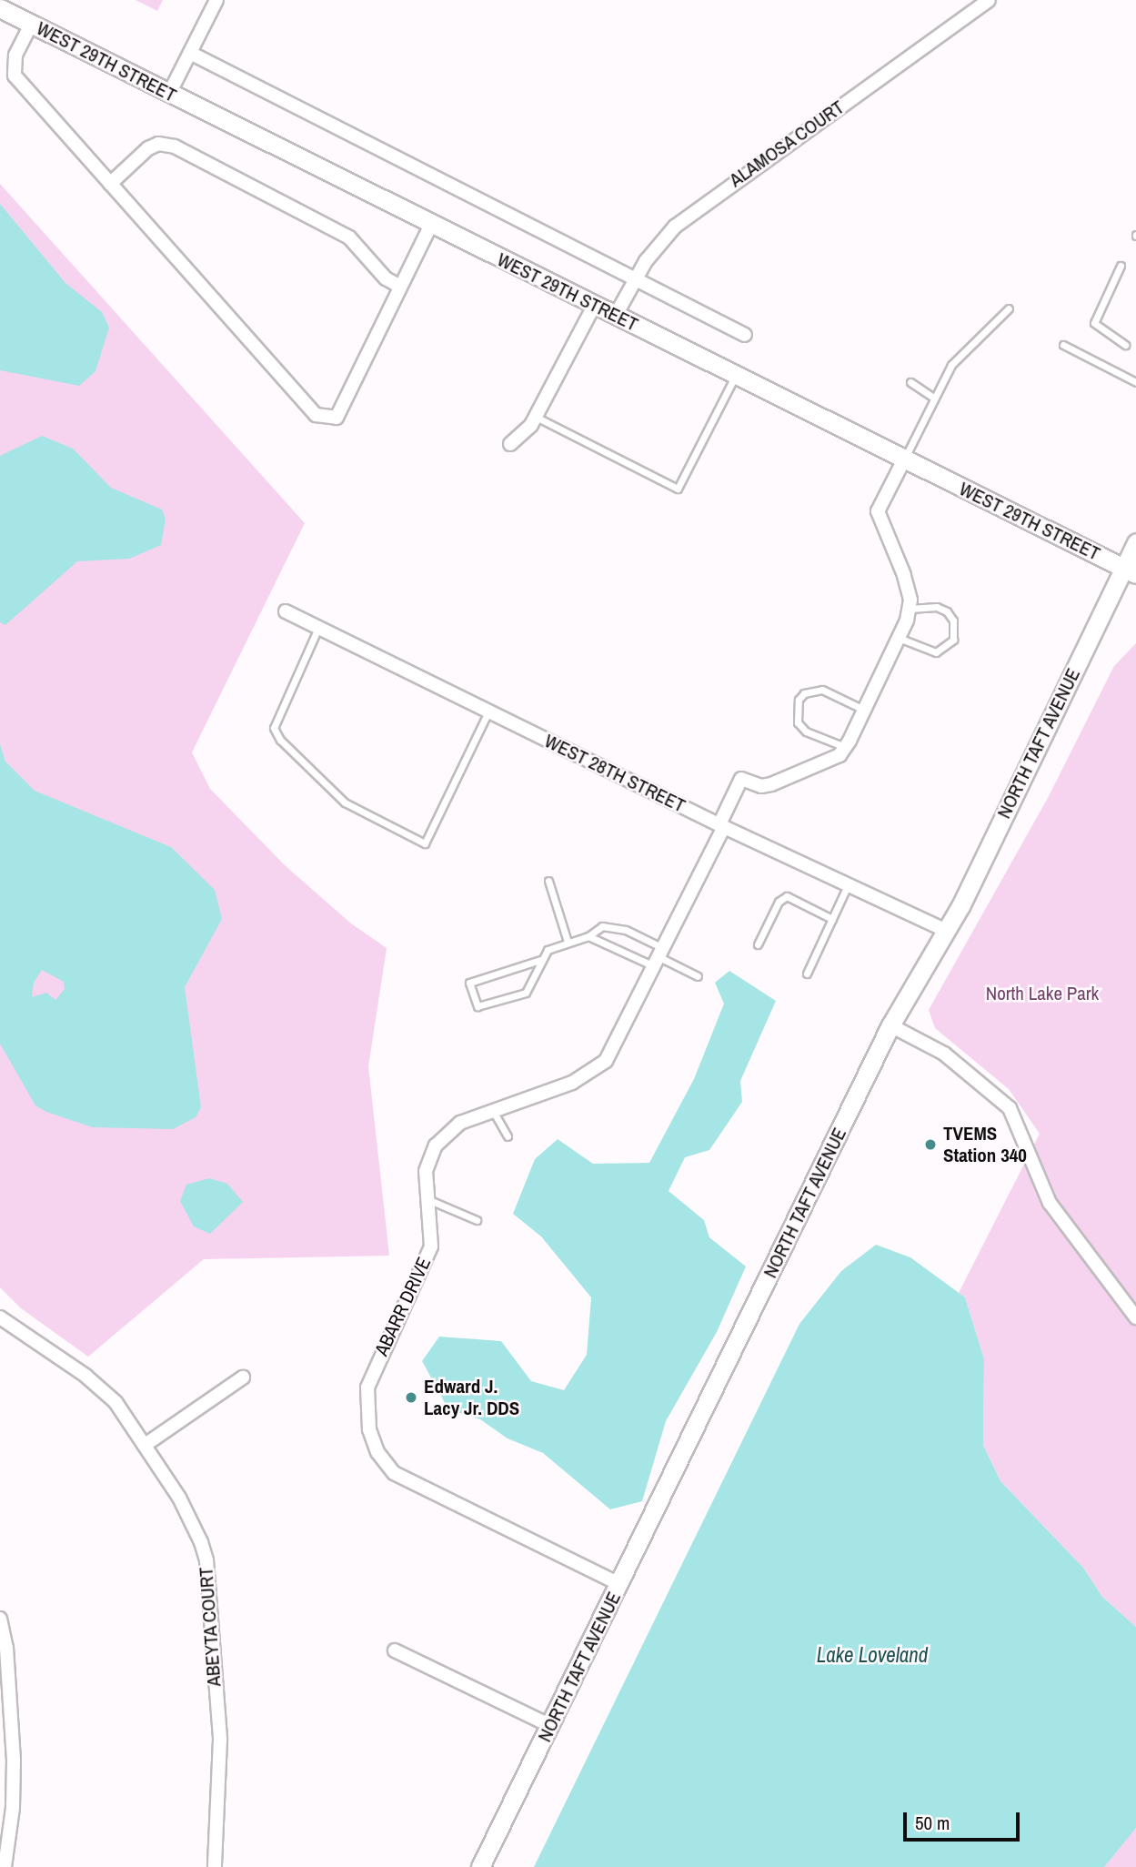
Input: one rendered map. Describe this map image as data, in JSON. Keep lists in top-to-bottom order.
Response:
{
  "streets": {
    "main road": ["WEST 29TH STREET", "NORTH TAFT AVENUE"],
    "street": [
      "ALAMOSA COURT",
      "WEST 28TH STREET",
      "ABARR DRIVE",
      "ABEYTA COURT"
    ]
  },
  "crossings": [
    ["WEST 29TH STREET", "ALAMOSA COURT"],
    ["WEST 29TH STREET", "NORTH TAFT AVENUE"],
    ["NORTH TAFT AVENUE", "WEST 28TH STREET"],
    ["NORTH TAFT AVENUE", "ABARR DRIVE"],
    ["WEST 28TH STREET", "ABARR DRIVE"]
  ],
  "water": ["Lake Loveland"],
  "parks": ["North Lake Park"],
  "places": ["TVEMS Station 340", "Edward J. Lacy Jr. DDS"],
  "scale_bar": "50 m"
}
